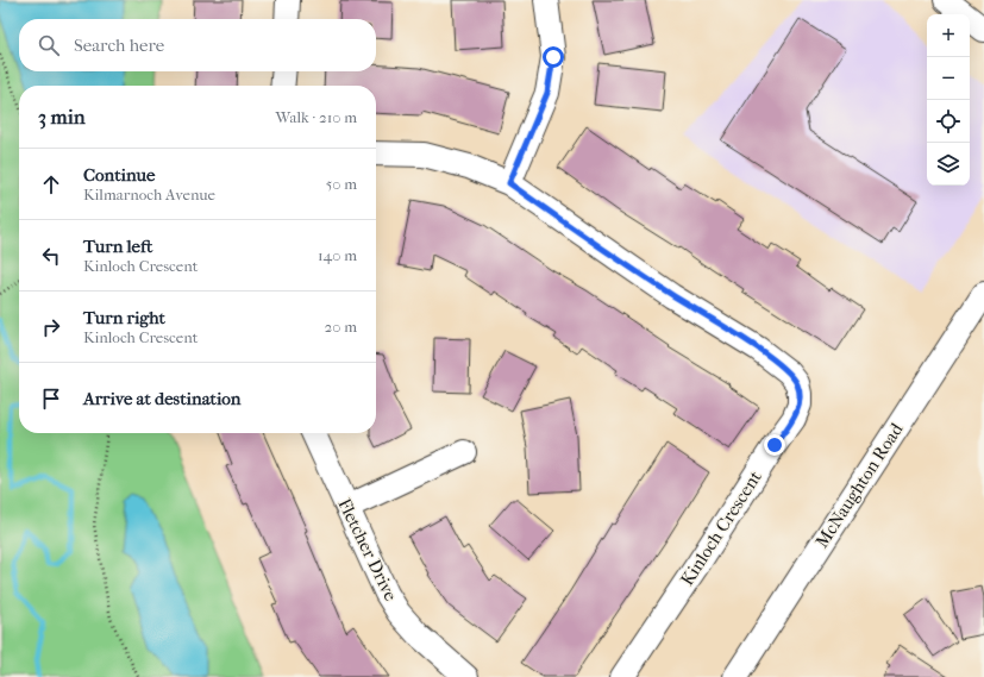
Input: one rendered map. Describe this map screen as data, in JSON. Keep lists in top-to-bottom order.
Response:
{
  "streets": {
    "street": ["McNaughton Road", "Kinloch Crescent", "Fletcher Drive"]
  },
  "page": {
    "map_buttons": ["+", "−"],
    "search": "Search here",
    "heading": ["3 min", "Walk · 210 m"],
    "list": [
      ["Continue", "Kilmarnoch Avenue", "50 m"],
      ["Turn left", "Kinloch Crescent", "140 m"],
      ["Turn right", "Kinloch Crescent", "20 m"],
      "Arrive at destination"
    ]
  }
}
